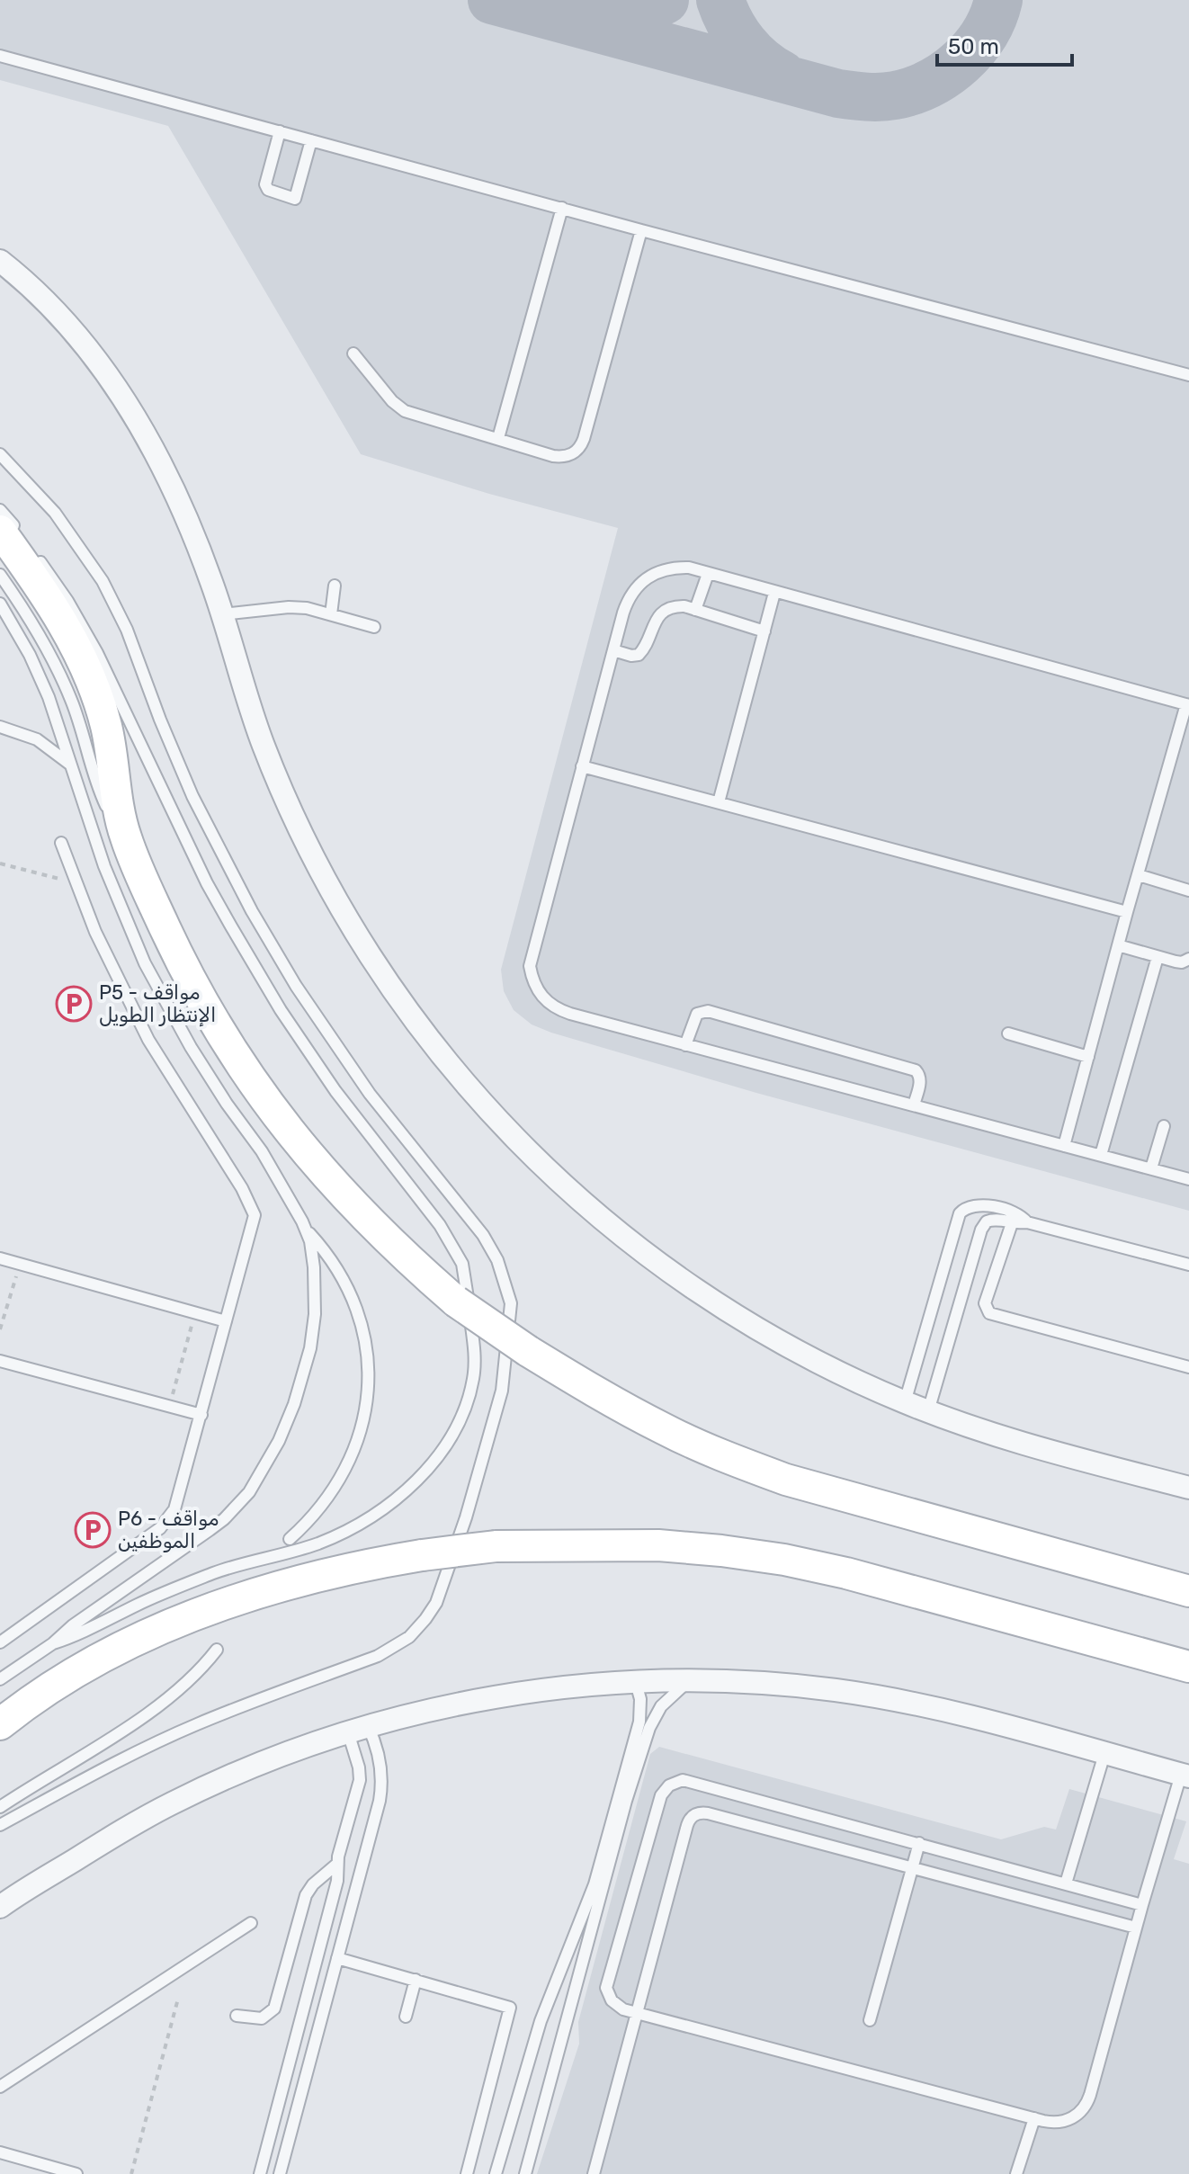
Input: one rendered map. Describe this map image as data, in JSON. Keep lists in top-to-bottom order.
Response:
{
  "places": {
    "parking": ["P5 - مواقف الإنتظار الطويل", "P6 - مواقف الموظفين"]
  },
  "scale_bar": "50 m"
}
